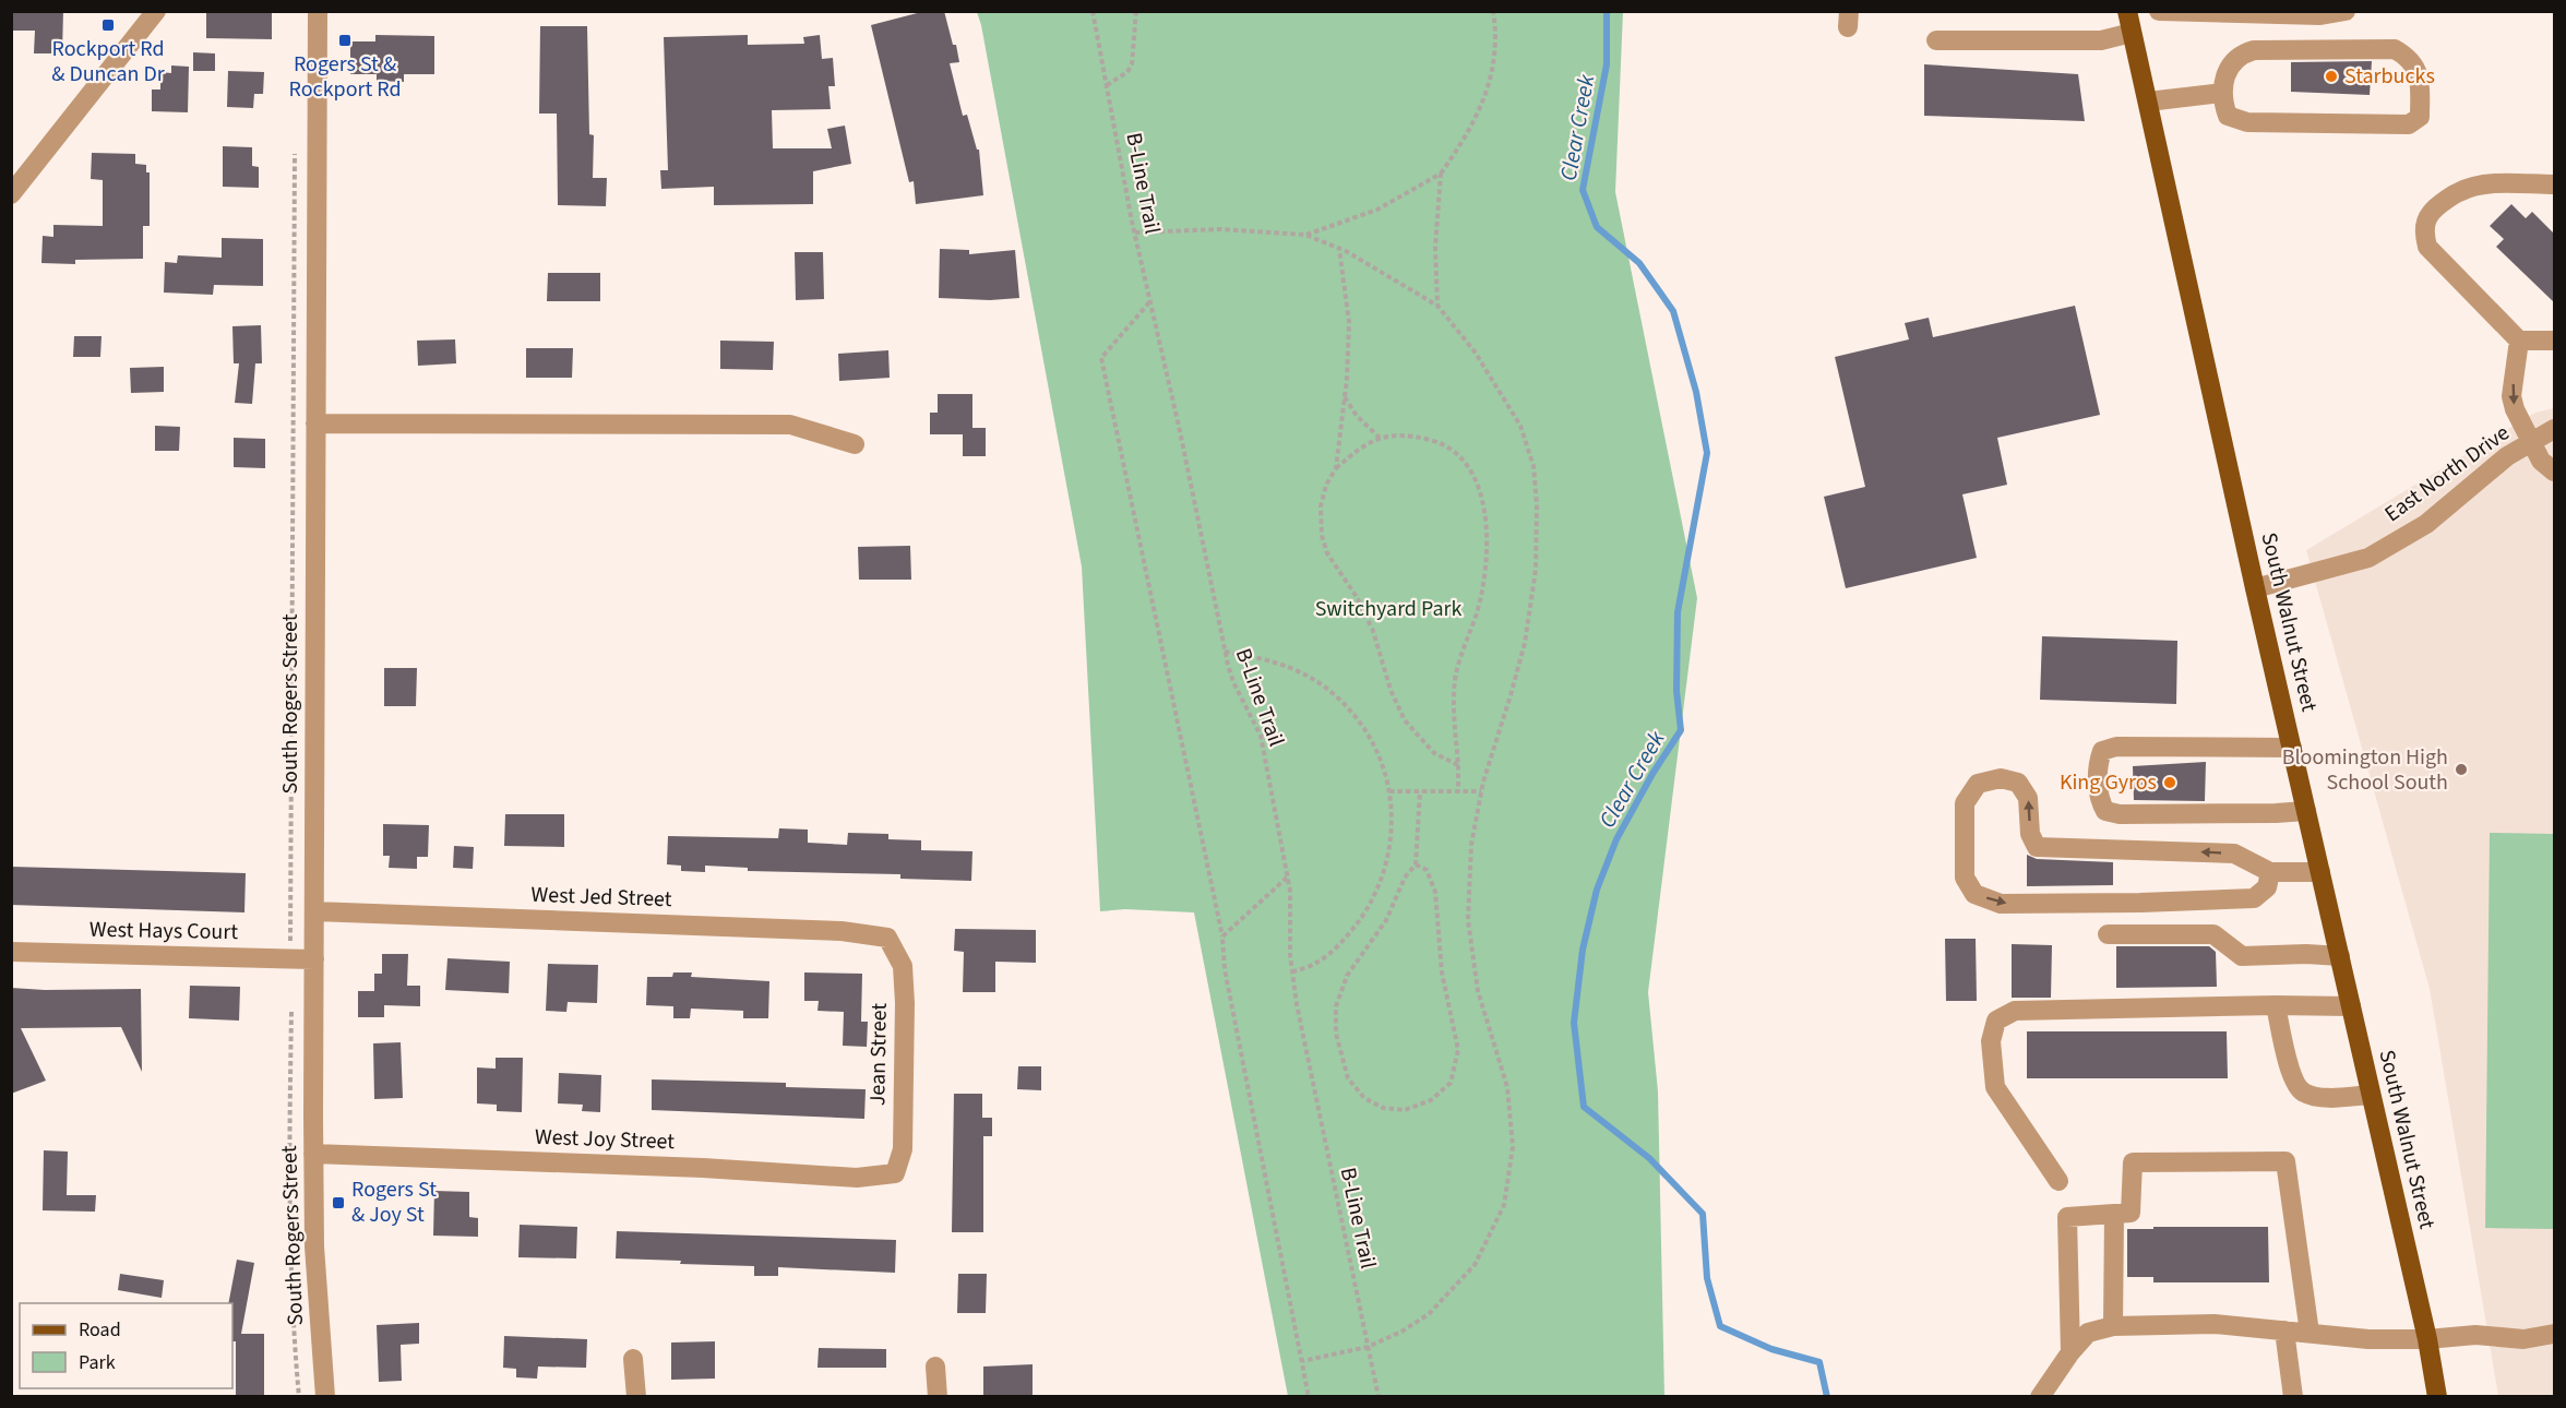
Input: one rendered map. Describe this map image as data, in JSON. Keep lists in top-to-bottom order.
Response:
{
  "streets": {
    "main road": ["South Walnut Street"],
    "street": [
      "East North Drive",
      "South Rogers Street",
      "West Jed Street",
      "West Hays Court",
      "Jean Street",
      "West Joy Street"
    ],
    "path": ["B-Line Trail"]
  },
  "crossings": [
    ["East North Drive", "South Walnut Street"],
    ["South Rogers Street", "West Jed Street"],
    ["South Rogers Street", "West Hays Court"],
    ["South Rogers Street", "West Joy Street"],
    ["West Jed Street", "Jean Street"],
    ["Jean Street", "West Joy Street"]
  ],
  "water": ["Clear Creek"],
  "parks": ["Switchyard Park"],
  "places": {
    "transit": ["Rockport Rd & Duncan Dr", "Rogers St & Rockport Rd", "Rogers St & Joy St"],
    "other": ["Starbucks", "Bloomington High School South", "King Gyros"]
  },
  "legend": ["Road", "Park"]
}
